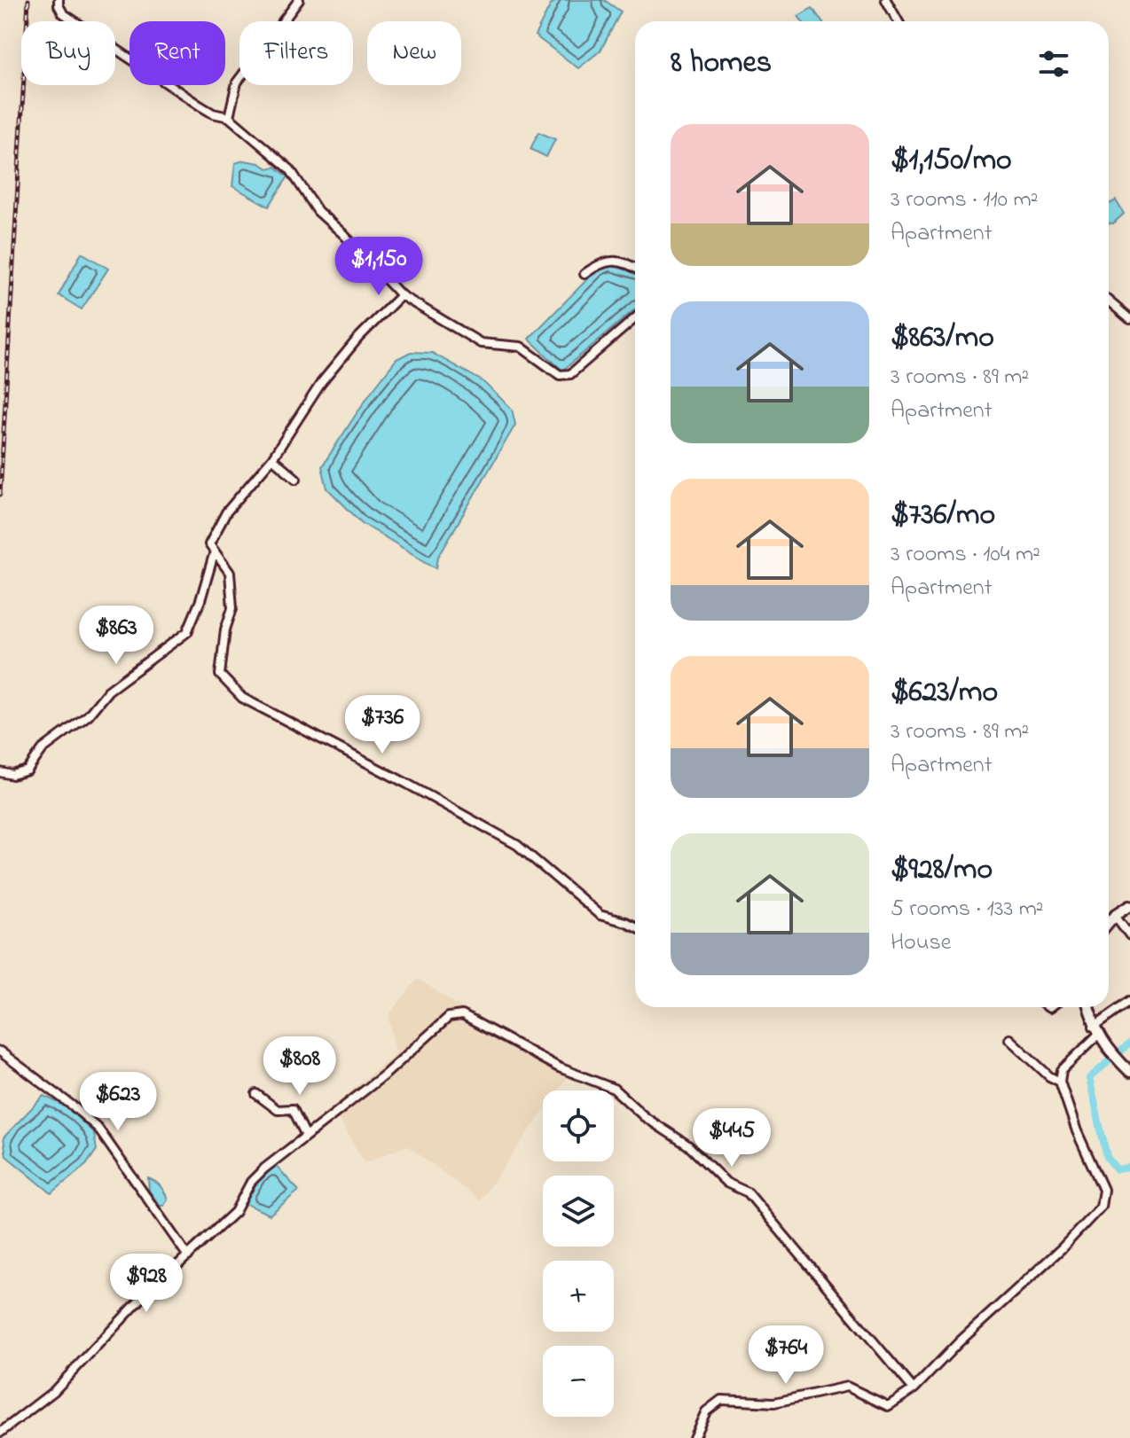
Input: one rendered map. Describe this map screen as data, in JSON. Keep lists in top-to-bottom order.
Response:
{
  "page": {
    "chip": [
      "Buy",
      "Rent",
      "Filters",
      "New"
    ],
    "heading": "8 homes",
    "list": [
      {
        "name": "$1,150/mo",
        "note": "3 rooms · 110 m² · Apartment"
      },
      {
        "name": "$863/mo",
        "note": "3 rooms · 89 m² · Apartment"
      },
      {
        "name": "$736/mo",
        "note": "3 rooms · 104 m² · Apartment"
      },
      {
        "name": "$623/mo",
        "note": "3 rooms · 89 m² · Apartment"
      },
      {
        "name": "$928/mo",
        "note": "5 rooms · 133 m² · House"
      }
    ],
    "price": [
      "$1,150",
      "$863",
      "$736",
      "$808",
      "$623",
      "$445",
      "$928",
      "$764"
    ],
    "map_buttons": ["+", "−"]
  }
}
